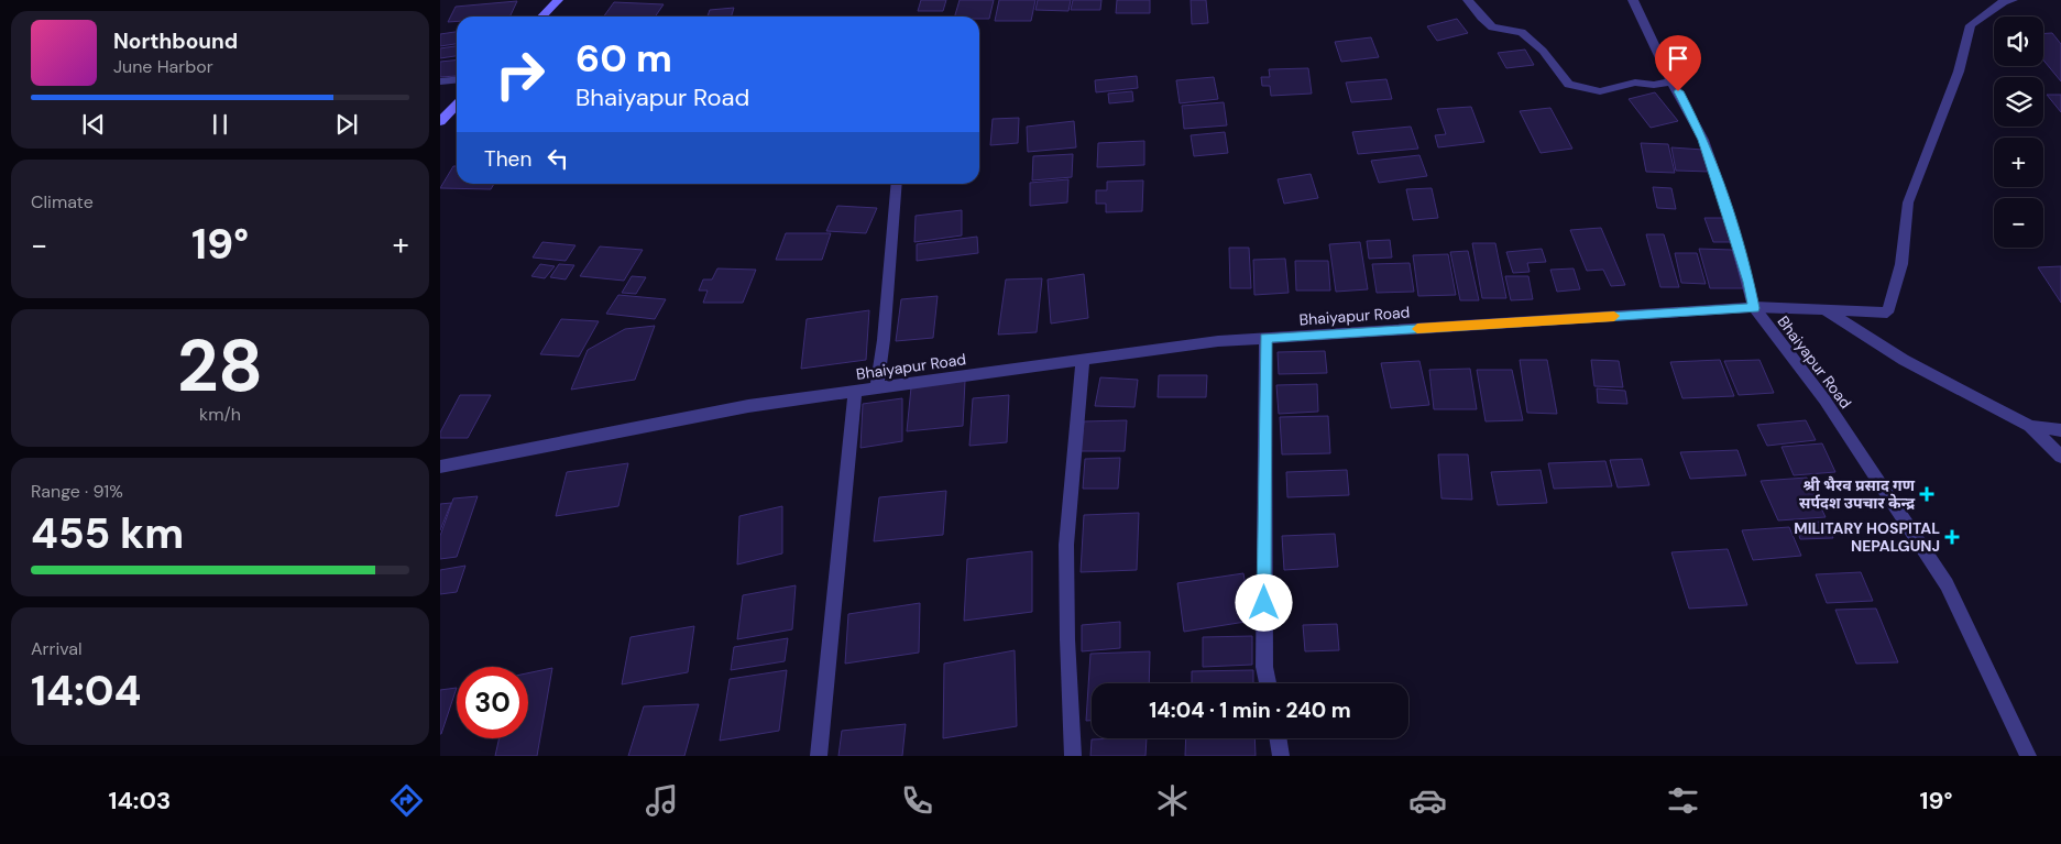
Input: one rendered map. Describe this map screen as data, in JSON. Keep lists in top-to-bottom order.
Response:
{
  "streets": {
    "street": ["Bhaiyapur Road"]
  },
  "places": {
    "health": ["श्री भैरव प्रसाद गण सर्पदश उपचार केन्द्र", "MILITARY HOSPITAL NEPALGUNJ"]
  },
  "page": {
    "map_buttons": ["+", "−"],
    "turn": ["60 m", "Bhaiyapur Road"],
    "song": ["Northbound", "June Harbor"],
    "then": "Then",
    "tile": [
      "Climate",
      ["28", "km/h"],
      ["Range · 91%", "455 km"],
      ["Arrival", "14:04"]
    ],
    "heat": ["−", "19°", "+"],
    "limit": "30",
    "trip": "14:04 · 1 min · 240 m",
    "tabs": ["14:03", "19°"]
  }
}
